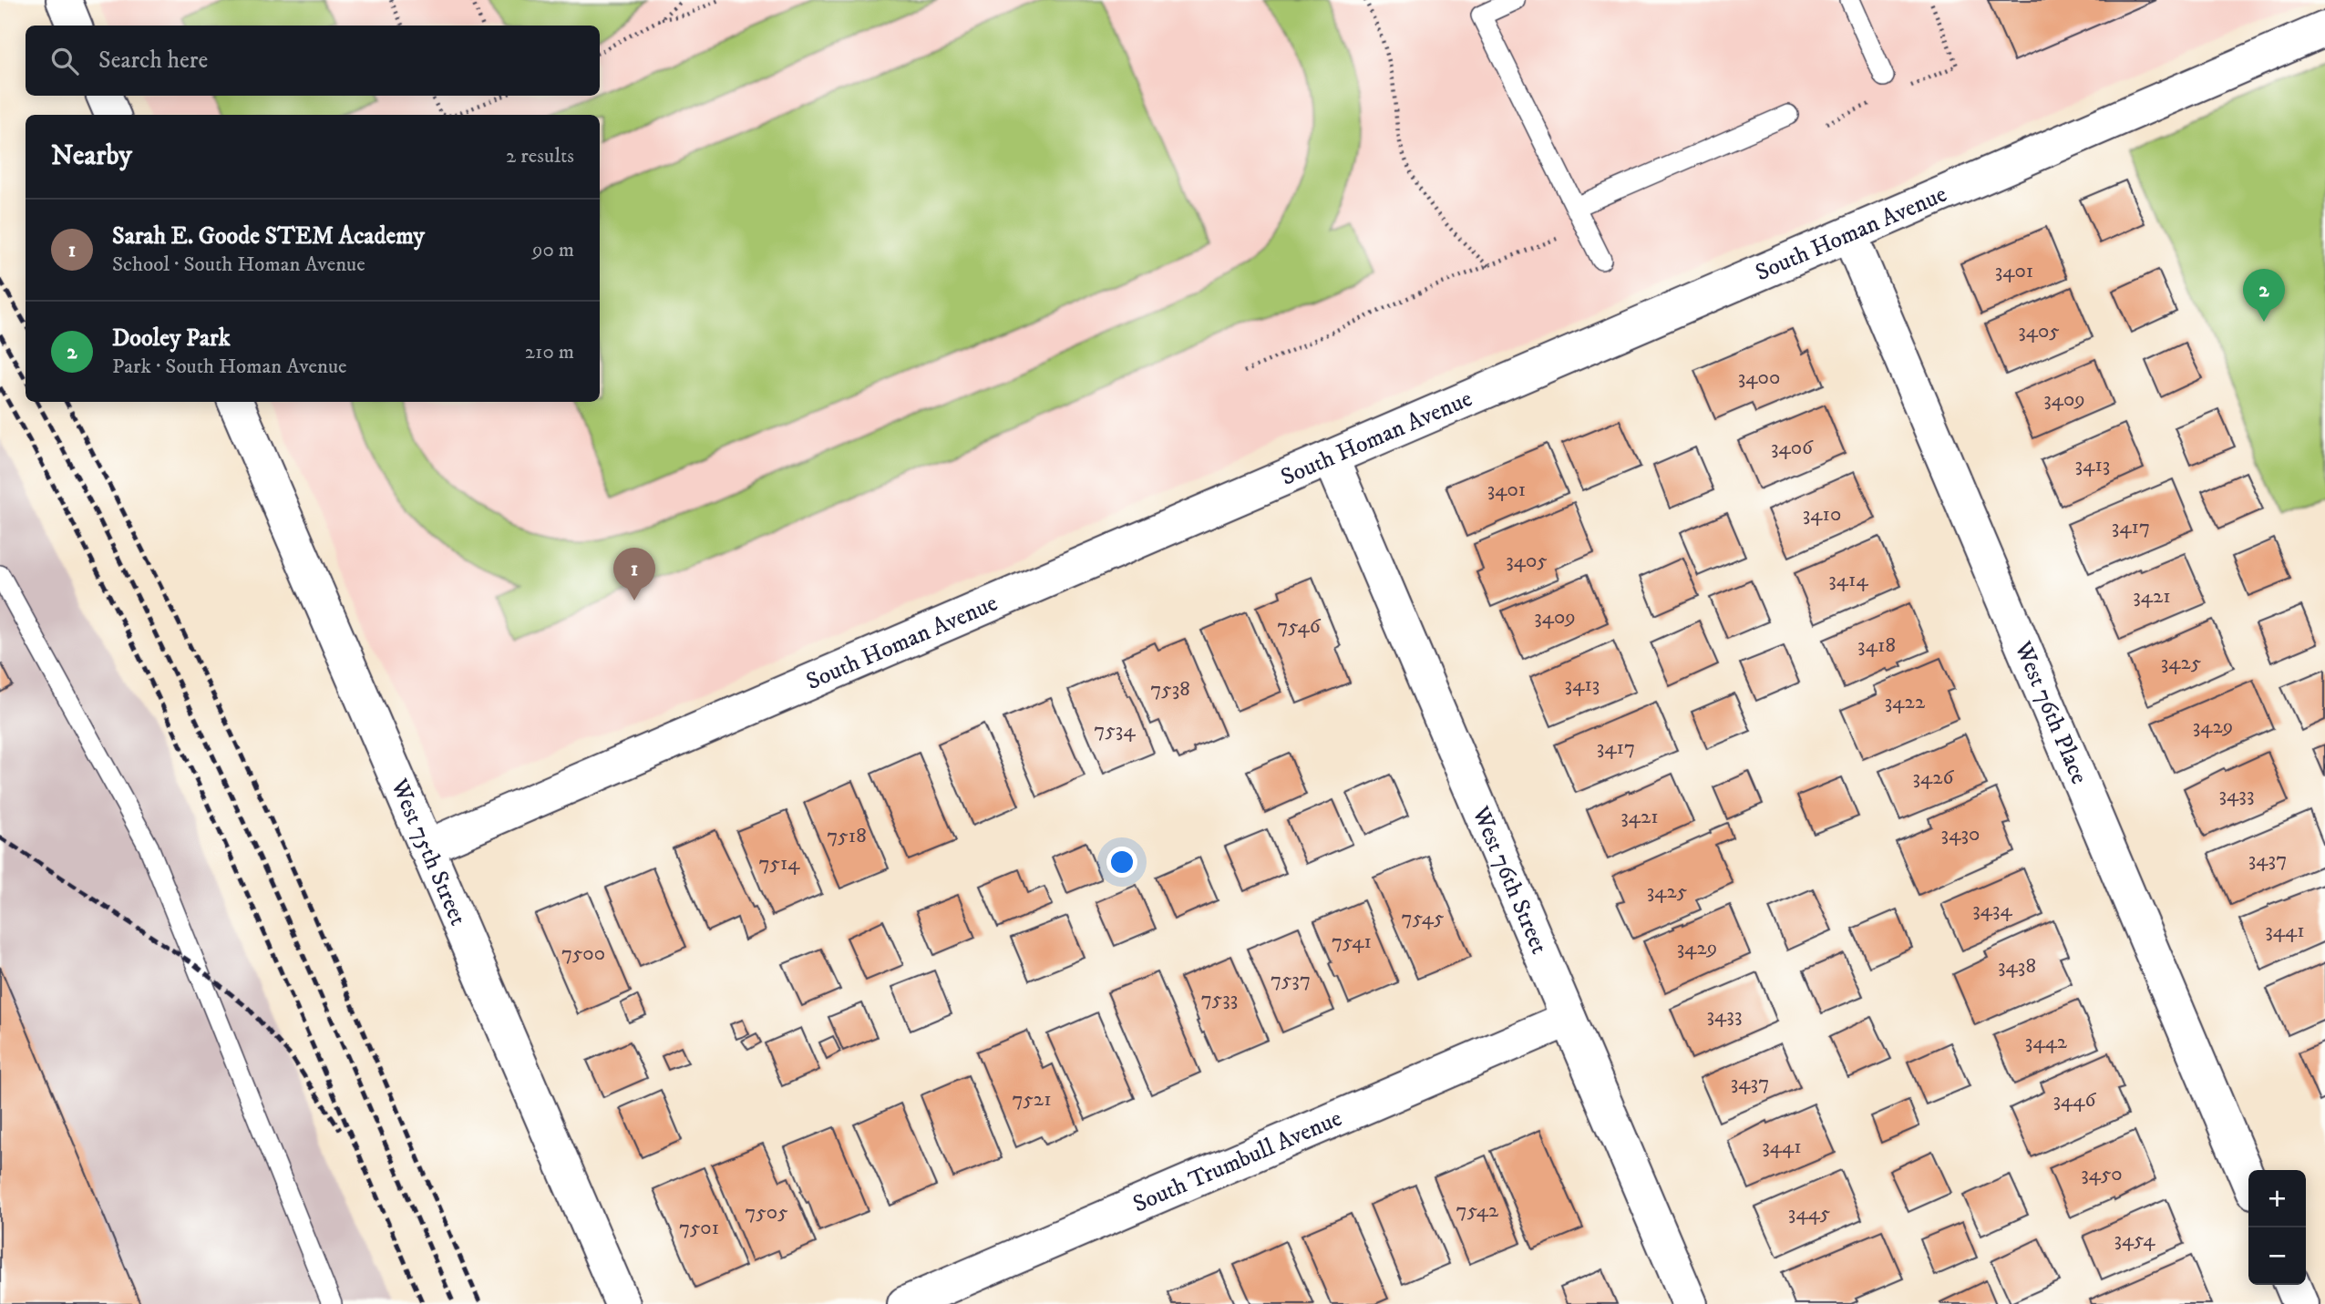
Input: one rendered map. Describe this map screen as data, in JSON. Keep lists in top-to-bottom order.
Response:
{
  "streets": {
    "street": [
      "South Homan Avenue",
      "West 76th Place",
      "West 75th Street",
      "West 76th Street",
      "South Trumbull Avenue"
    ]
  },
  "crossings": [
    ["South Homan Avenue", "West 76th Place"],
    ["South Homan Avenue", "West 75th Street"],
    ["South Homan Avenue", "West 76th Street"],
    ["West 76th Street", "South Trumbull Avenue"]
  ],
  "house_numbers": [
    "3401",
    "3405",
    "3400",
    "3409",
    "3406",
    "3413",
    "3401",
    "3410",
    "3417",
    "3405",
    "3414",
    "3421",
    "3409",
    "7546",
    "3418",
    "3425",
    "3413",
    "7538",
    "3422",
    "3429",
    "7534",
    "3417",
    "3426",
    "3433",
    "3421",
    "3430",
    "7518",
    "3437",
    "7514",
    "3425",
    "3434",
    "7545",
    "3441",
    "7541",
    "3429",
    "7500",
    "3438",
    "7537",
    "7533",
    "3433",
    "3442",
    "3437",
    "7521",
    "3446",
    "3441",
    "3450",
    "7542",
    "7505",
    "3445",
    "7501",
    "3454"
  ],
  "page": {
    "search": "Search here",
    "heading": ["Nearby", "2 results"],
    "list": [
      {
        "mark": "1",
        "name": "Sarah E. Goode STEM Academy",
        "note": "School · South Homan Avenue",
        "value": "90 m"
      },
      {
        "mark": "2",
        "name": "Dooley Park",
        "note": "Park · South Homan Avenue",
        "value": "210 m"
      }
    ],
    "pins": ["2", "1"],
    "map_buttons": ["+", "−"]
  }
}
